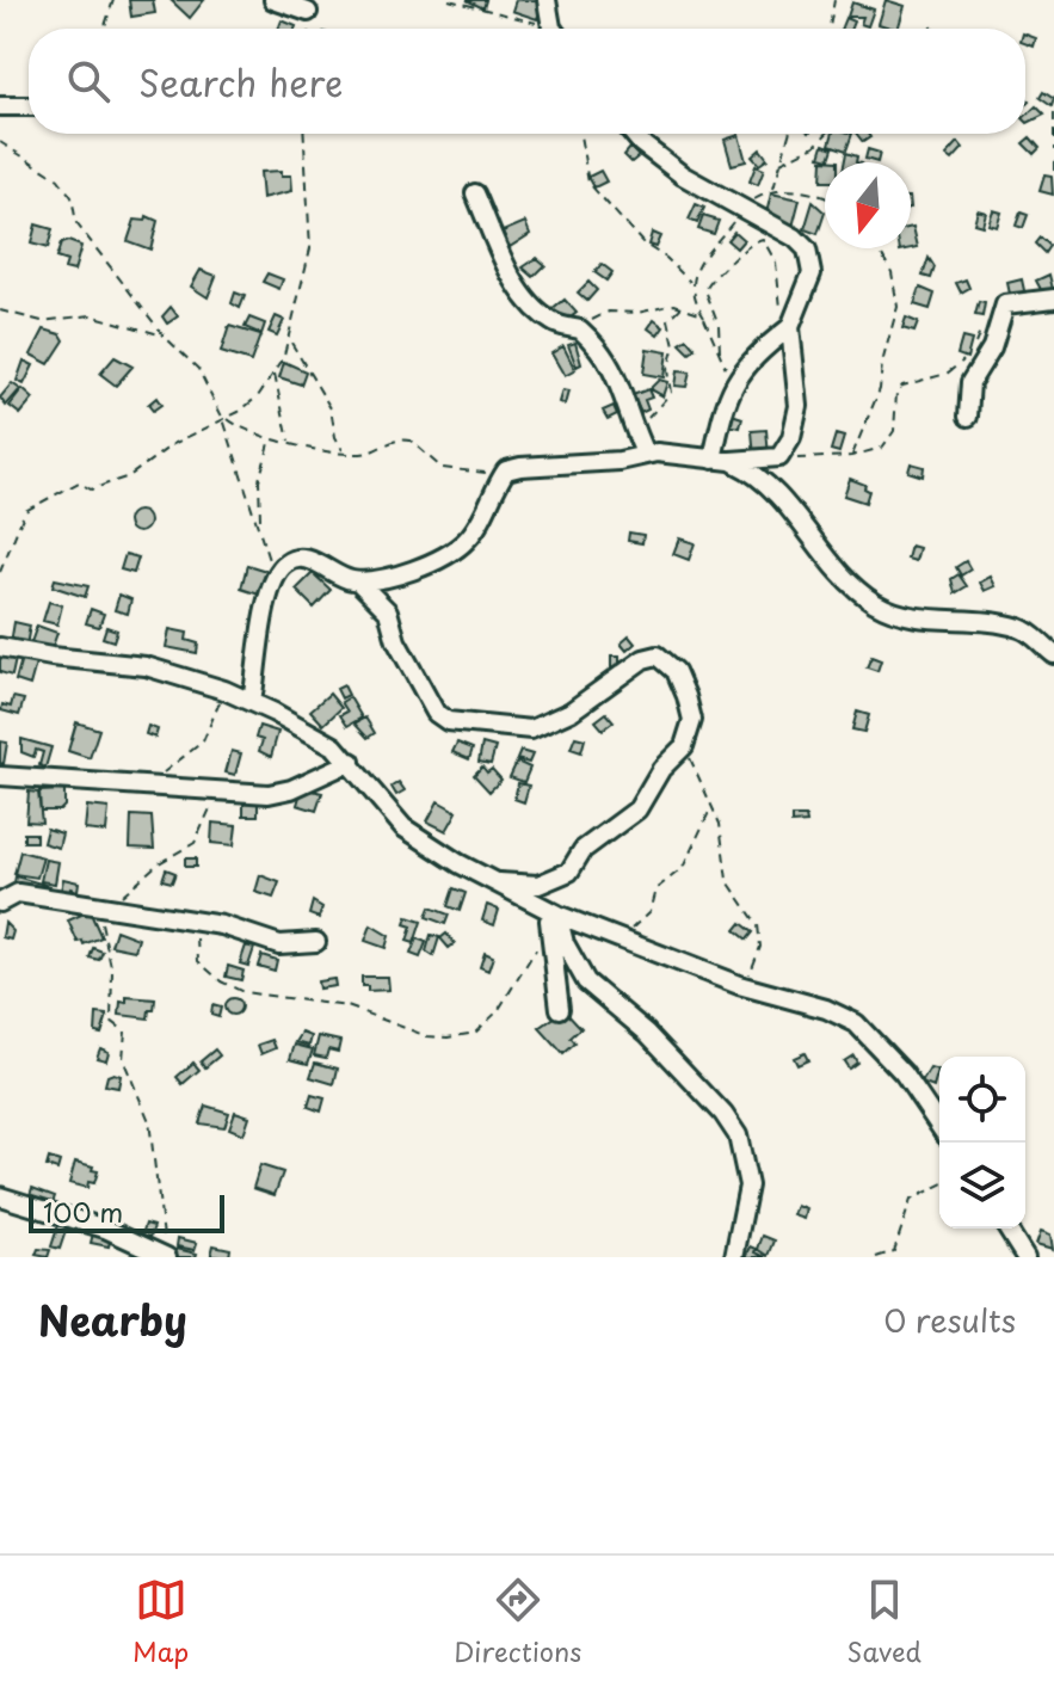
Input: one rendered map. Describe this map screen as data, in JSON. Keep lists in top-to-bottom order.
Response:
{
  "scale_bar": "100 m",
  "north": "bottom",
  "page": {
    "search": "Search here",
    "scale": "100 m",
    "heading": ["Nearby", "0 results"],
    "nav": ["Map", "Directions", "Saved"]
  }
}
